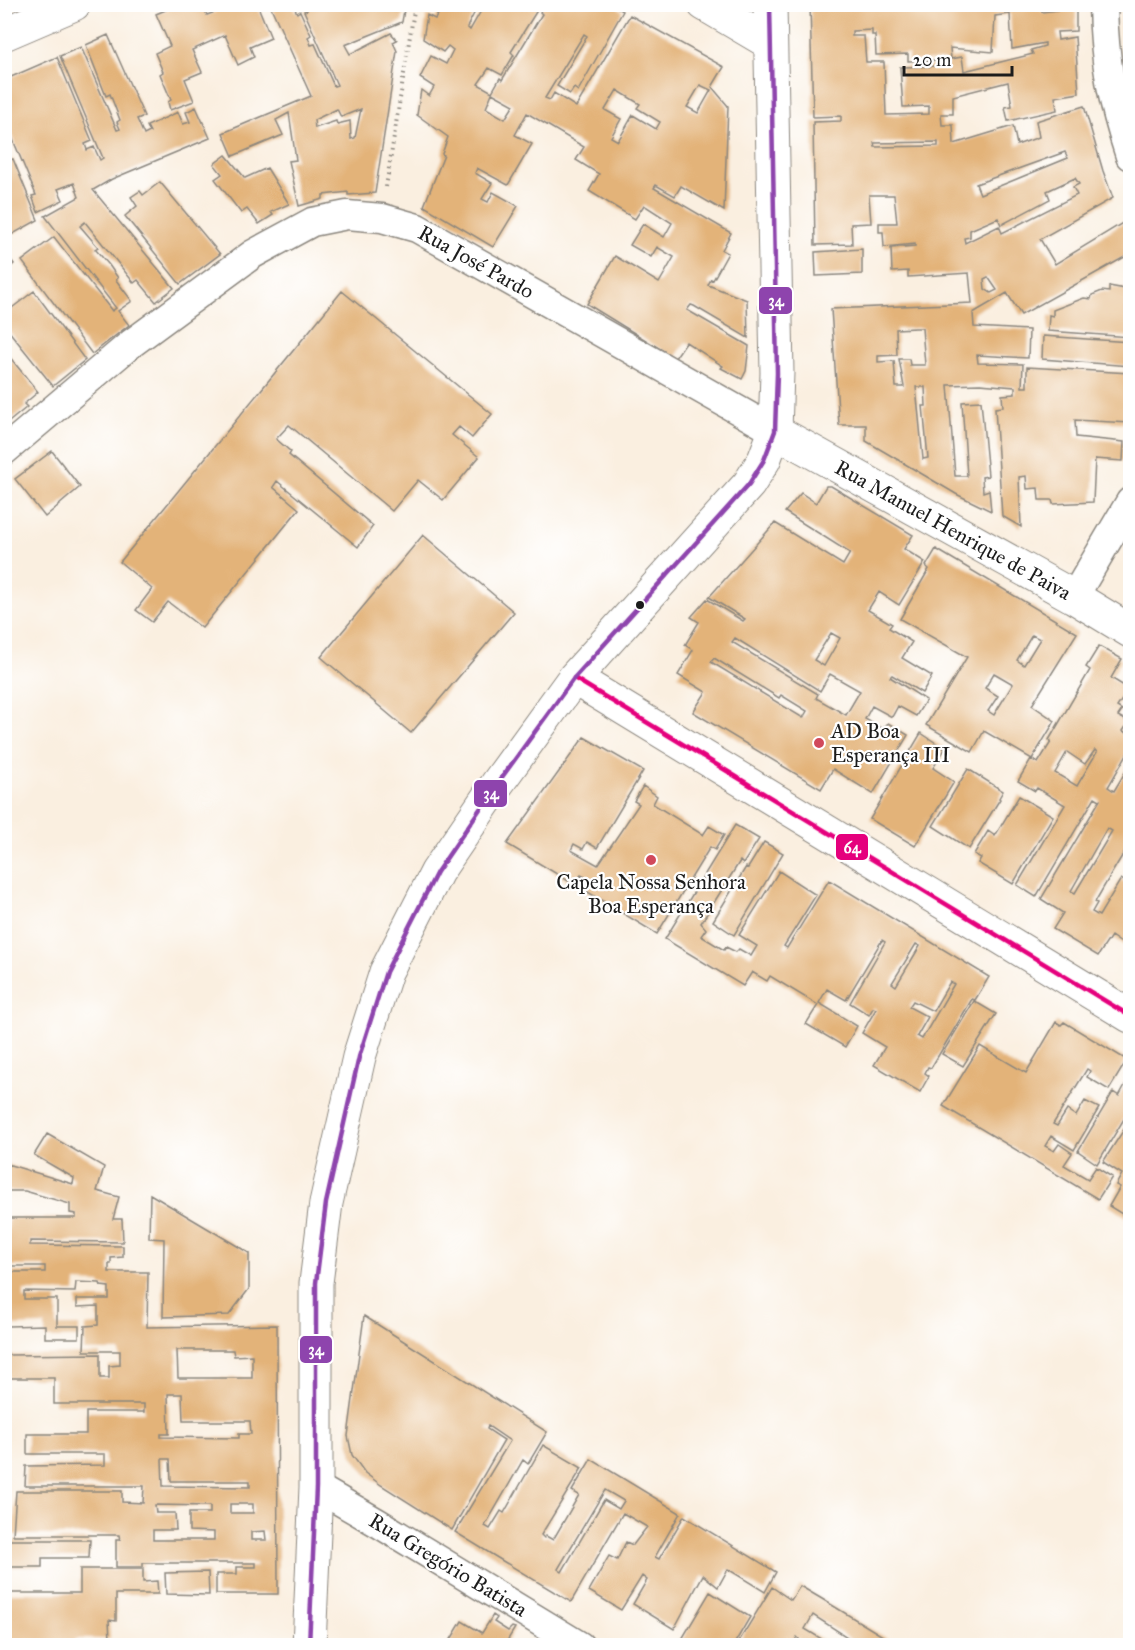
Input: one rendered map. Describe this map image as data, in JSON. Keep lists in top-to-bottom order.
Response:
{
  "streets": {
    "main road": ["Rua Manuel Henrique de Paiva"],
    "street": ["Rua José Pardo", "Rua Gregório Batista"]
  },
  "crossings": [
    ["Rua José Pardo", "Rua Manuel Henrique de Paiva"]
  ],
  "places": ["AD Boa Esperança III", "Capela Nossa Senhora Boa Esperança"],
  "lines": ["transit line 34", "transit line 64"],
  "scale_bar": "20 m"
}
